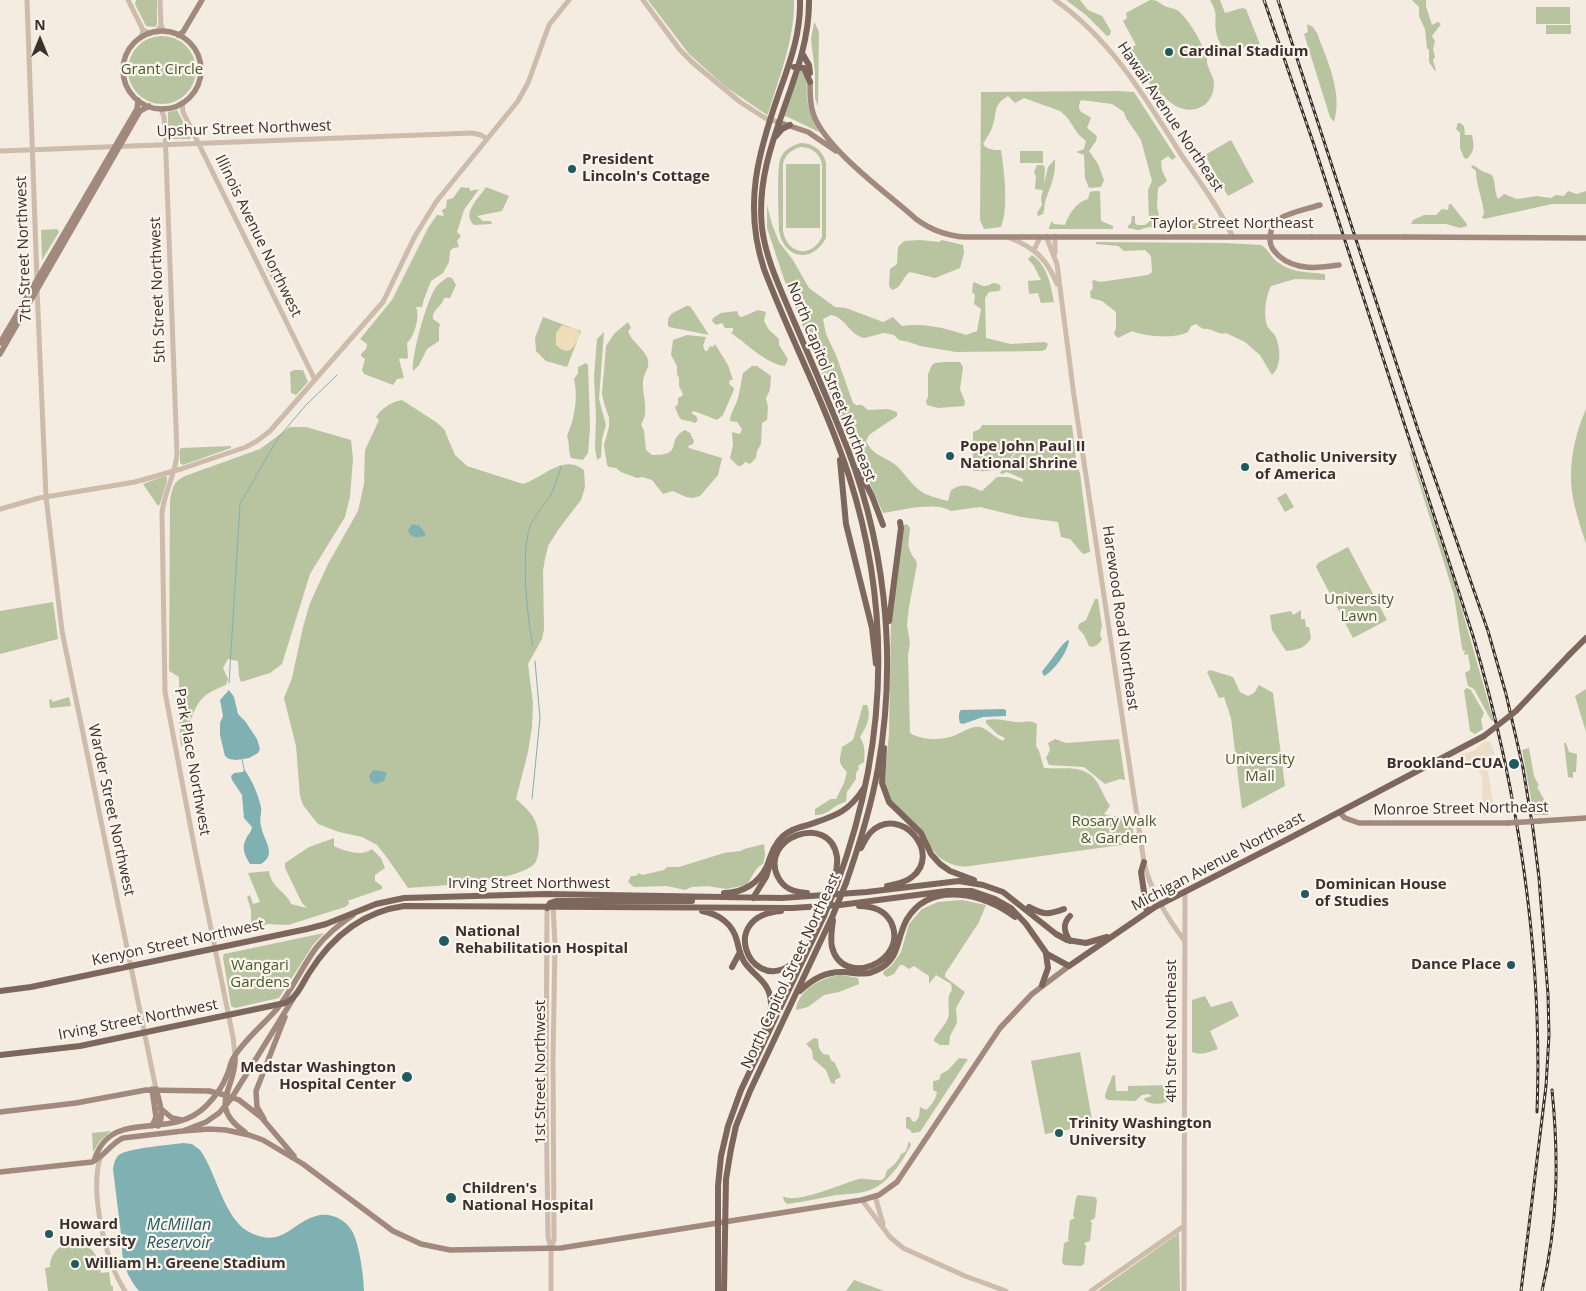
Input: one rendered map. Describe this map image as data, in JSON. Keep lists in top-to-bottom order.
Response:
{
  "streets": {
    "main road": [
      "Taylor Street Northeast",
      "North Capitol Street Northeast",
      "Monroe Street Northeast",
      "Warder Street Northwest",
      "Michigan Avenue Northeast",
      "Irving Street Northwest",
      "Kenyon Street Northwest"
    ],
    "street": [
      "Hawaii Avenue Northeast",
      "Upshur Street Northwest",
      "Illinois Avenue Northwest",
      "7th Street Northwest",
      "5th Street Northwest",
      "Harewood Road Northeast",
      "Park Place Northwest",
      "4th Street Northeast",
      "1st Street Northwest"
    ]
  },
  "crossings": [
    ["Hawaii Avenue Northeast", "Taylor Street Northeast"],
    ["Upshur Street Northwest", "Illinois Avenue Northwest"],
    ["Upshur Street Northwest", "7th Street Northwest"],
    ["Upshur Street Northwest", "5th Street Northwest"],
    ["Taylor Street Northeast", "Harewood Road Northeast"],
    ["Illinois Avenue Northwest", "5th Street Northwest"],
    ["7th Street Northwest", "Warder Street Northwest"],
    ["5th Street Northwest", "Park Place Northwest"],
    ["North Capitol Street Northeast", "Michigan Avenue Northeast"],
    ["Harewood Road Northeast", "Michigan Avenue Northeast"],
    ["Harewood Road Northeast", "4th Street Northeast"],
    ["Park Place Northwest", "Irving Street Northwest"],
    ["Park Place Northwest", "Kenyon Street Northwest"],
    ["Monroe Street Northeast", "Michigan Avenue Northeast"],
    ["Warder Street Northwest", "Irving Street Northwest"],
    ["Warder Street Northwest", "Kenyon Street Northwest"],
    ["Michigan Avenue Northeast", "4th Street Northeast"],
    ["Michigan Avenue Northeast", "1st Street Northwest"],
    ["Irving Street Northwest", "Kenyon Street Northwest"],
    ["Irving Street Northwest", "1st Street Northwest"]
  ],
  "water": ["McMillan Reservoir"],
  "parks": [
    "Grant Circle",
    "University Lawn",
    "University Mall",
    "Rosary Walk & Garden",
    "Wangari Gardens"
  ],
  "places": [
    "Cardinal Stadium",
    "President Lincoln's Cottage",
    "Pope John Paul II National Shrine",
    "Catholic University of America",
    "Brookland–CUA",
    "Dominican House of Studies",
    "National Rehabilitation Hospital",
    "Dance Place",
    "Medstar Washington Hospital Center",
    "Trinity Washington University",
    "Children's National Hospital",
    "Howard University",
    "William H. Greene Stadium"
  ],
  "north": "top"
}
